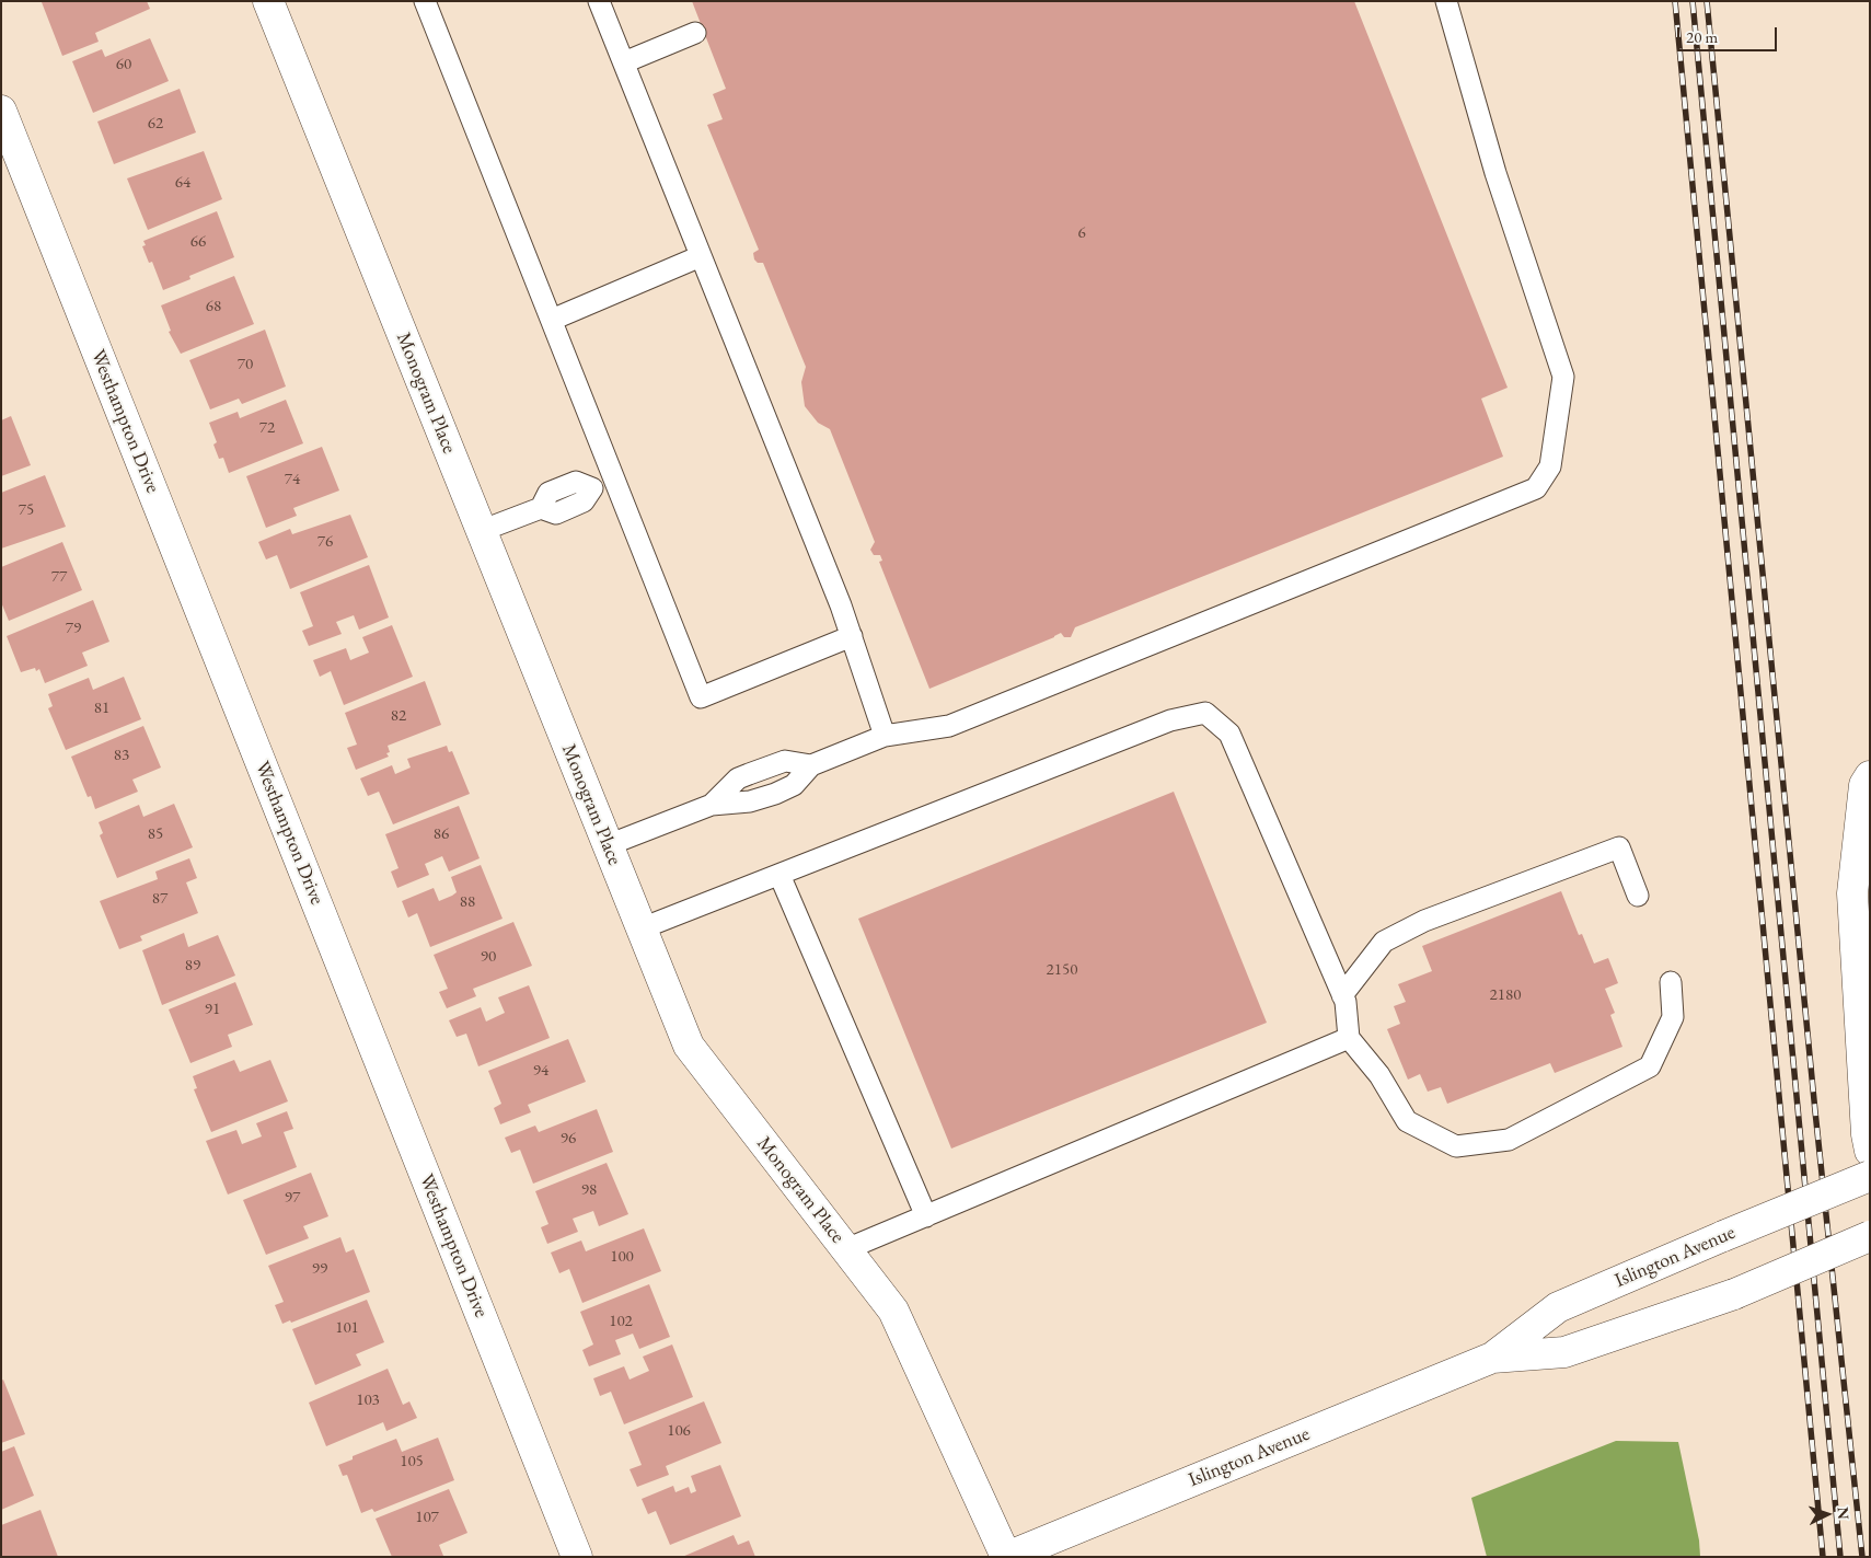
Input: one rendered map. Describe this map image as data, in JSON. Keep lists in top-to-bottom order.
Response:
{
  "streets": {
    "street": ["Monogram Place", "Westhampton Drive", "Islington Avenue"]
  },
  "crossings": [
    ["Monogram Place", "Islington Avenue"]
  ],
  "house_numbers": [
    "60",
    "62",
    "64",
    "6",
    "66",
    "68",
    "70",
    "72",
    "74",
    "75",
    "76",
    "77",
    "79",
    "81",
    "82",
    "83",
    "85",
    "86",
    "87",
    "88",
    "90",
    "89",
    "2150",
    "2180",
    "91",
    "94",
    "96",
    "98",
    "97",
    "100",
    "99",
    "102",
    "101",
    "103",
    "106",
    "105",
    "107"
  ],
  "scale_bar": "20 m",
  "north": "right"
}
